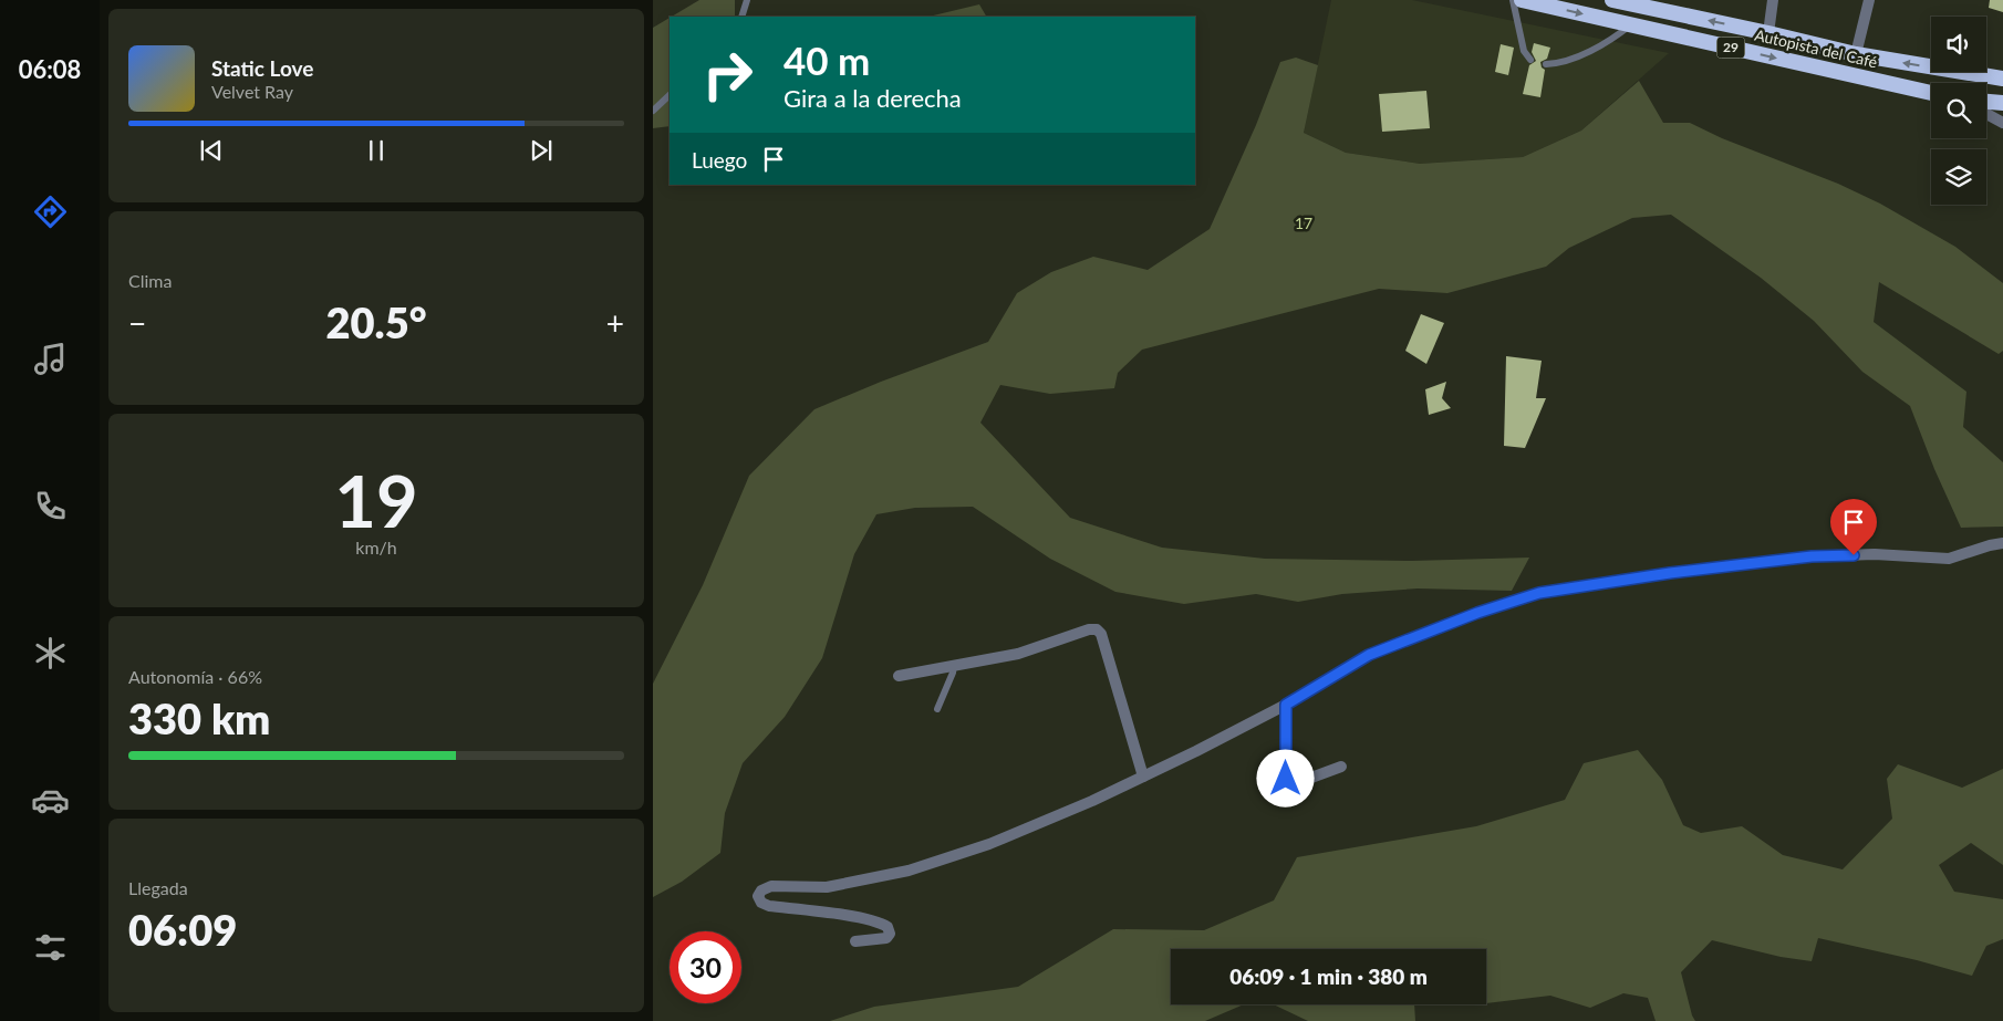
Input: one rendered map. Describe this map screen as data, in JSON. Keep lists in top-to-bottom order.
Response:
{
  "streets": {
    "highway": ["29", "Autopista del Café"]
  },
  "parks": ["17"],
  "page": {
    "tabs": "06:08",
    "turn": ["40 m", "Gira a la derecha"],
    "song": ["Static Love", "Velvet Ray"],
    "then": "Luego",
    "tile": [
      "Clima",
      ["19", "km/h"],
      ["Autonomía · 66%", "330 km"],
      ["Llegada", "06:09"]
    ],
    "heat": ["−", "20.5°", "+"],
    "limit": "30",
    "trip": "06:09 · 1 min · 380 m"
  }
}
